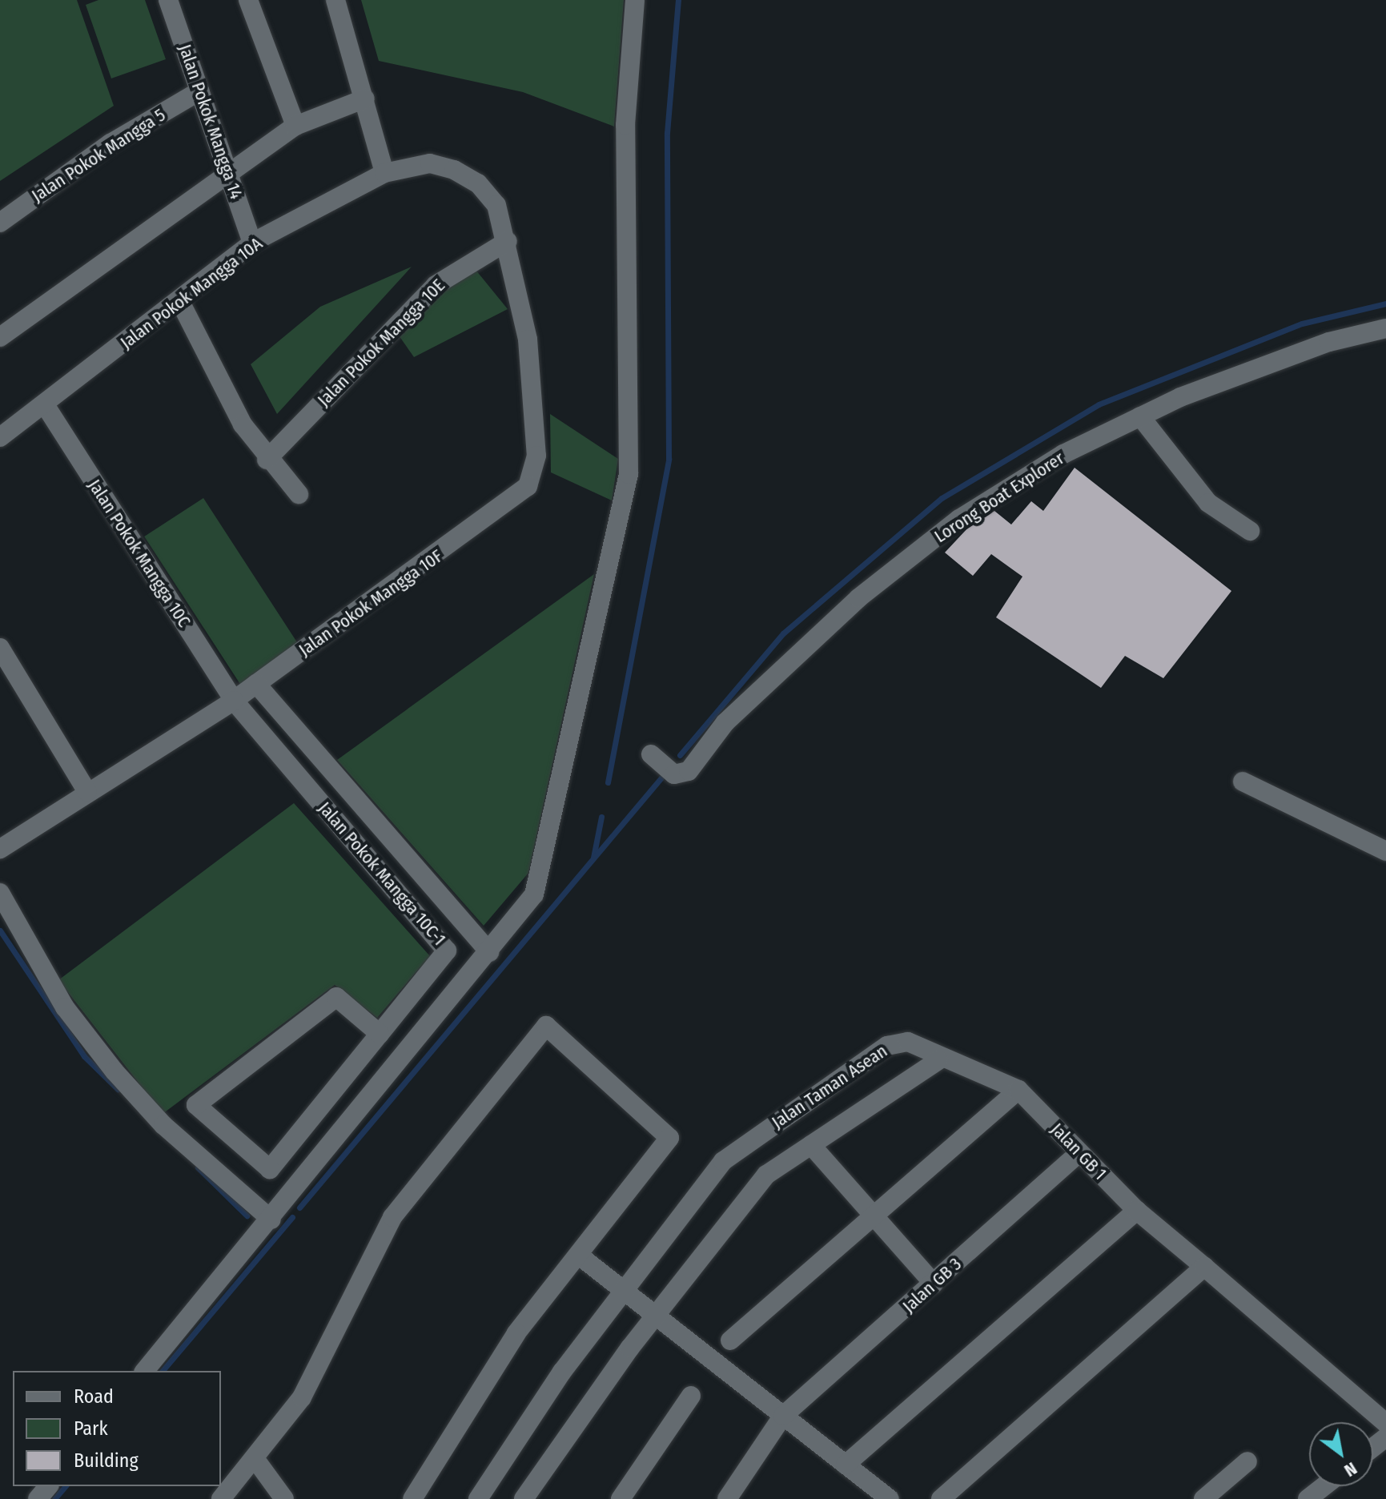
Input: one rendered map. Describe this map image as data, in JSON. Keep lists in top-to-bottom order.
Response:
{
  "streets": {
    "street": [
      "Jalan Pokok Mangga 14",
      "Jalan Pokok Mangga 5",
      "Jalan Pokok Mangga 10A",
      "Jalan Pokok Mangga 10E",
      "Lorong Boat Explorer",
      "Jalan Pokok Mangga 10C",
      "Jalan Pokok Mangga 10F",
      "Jalan Pokok Mangga 10C-1",
      "Jalan Taman Asean",
      "Jalan GB 1",
      "Jalan GB 3"
    ]
  },
  "crossings": [
    ["Jalan Pokok Mangga 14", "Jalan Pokok Mangga 5"],
    ["Jalan Pokok Mangga 14", "Jalan Pokok Mangga 10A"],
    ["Jalan Pokok Mangga 10A", "Jalan Pokok Mangga 10E"],
    ["Jalan Pokok Mangga 10A", "Jalan Pokok Mangga 10C"],
    ["Jalan Pokok Mangga 10A", "Jalan Pokok Mangga 10F"],
    ["Jalan Pokok Mangga 10E", "Jalan Pokok Mangga 10F"],
    ["Jalan Pokok Mangga 10C", "Jalan Pokok Mangga 10F"],
    ["Jalan Pokok Mangga 10C", "Jalan Pokok Mangga 10C-1"],
    ["Jalan Pokok Mangga 10F", "Jalan Pokok Mangga 10C-1"],
    ["Jalan Taman Asean", "Jalan GB 1"],
    ["Jalan GB 1", "Jalan GB 3"]
  ],
  "legend": ["Road", "Park", "Building"],
  "north": "bottom right"
}
